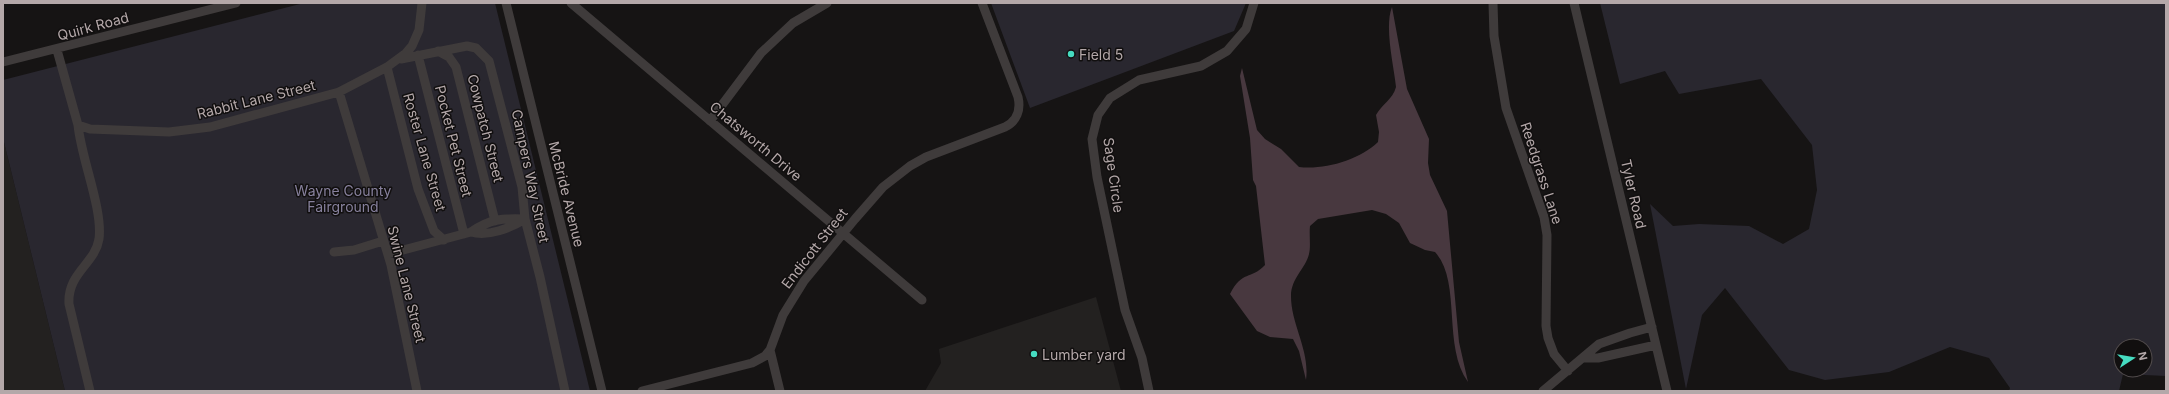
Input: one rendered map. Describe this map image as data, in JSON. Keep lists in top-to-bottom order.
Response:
{
  "streets": {
    "street": [
      "Quirk Road",
      "Rabbit Lane Street",
      "Cowpatch Street",
      "Pocket Pet Street",
      "Chatsworth Drive",
      "Roster Lane Street",
      "Reedgrass Lane",
      "Sage Circle",
      "Campers Way Street",
      "McBride Avenue",
      "Tyler Road",
      "Endicott Street",
      "Swine Lane Street"
    ]
  },
  "crossings": [
    ["Rabbit Lane Street", "Roster Lane Street"],
    ["Rabbit Lane Street", "Campers Way Street"],
    ["Rabbit Lane Street", "Swine Lane Street"],
    ["Cowpatch Street", "Campers Way Street"],
    ["Pocket Pet Street", "Campers Way Street"],
    ["Chatsworth Drive", "Endicott Street"]
  ],
  "parks": ["Wayne County Fairground"],
  "places": ["Field 5", "Lumber yard"],
  "north": "right"
}
